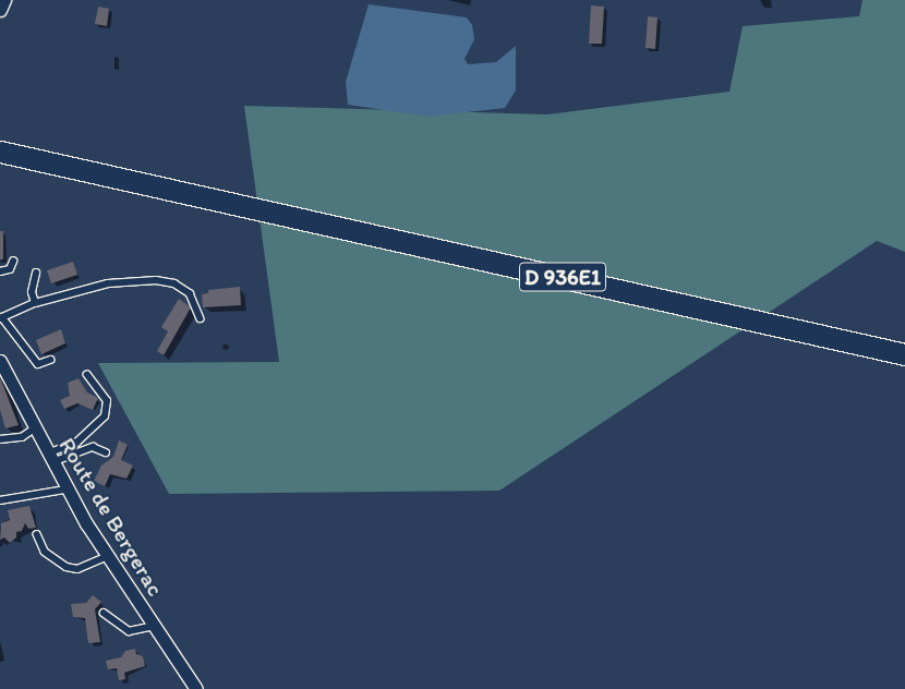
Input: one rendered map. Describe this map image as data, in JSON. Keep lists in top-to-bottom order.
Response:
{
  "streets": {
    "main road": ["D 936E1"],
    "street": ["Route de Bergerac"]
  }
}
